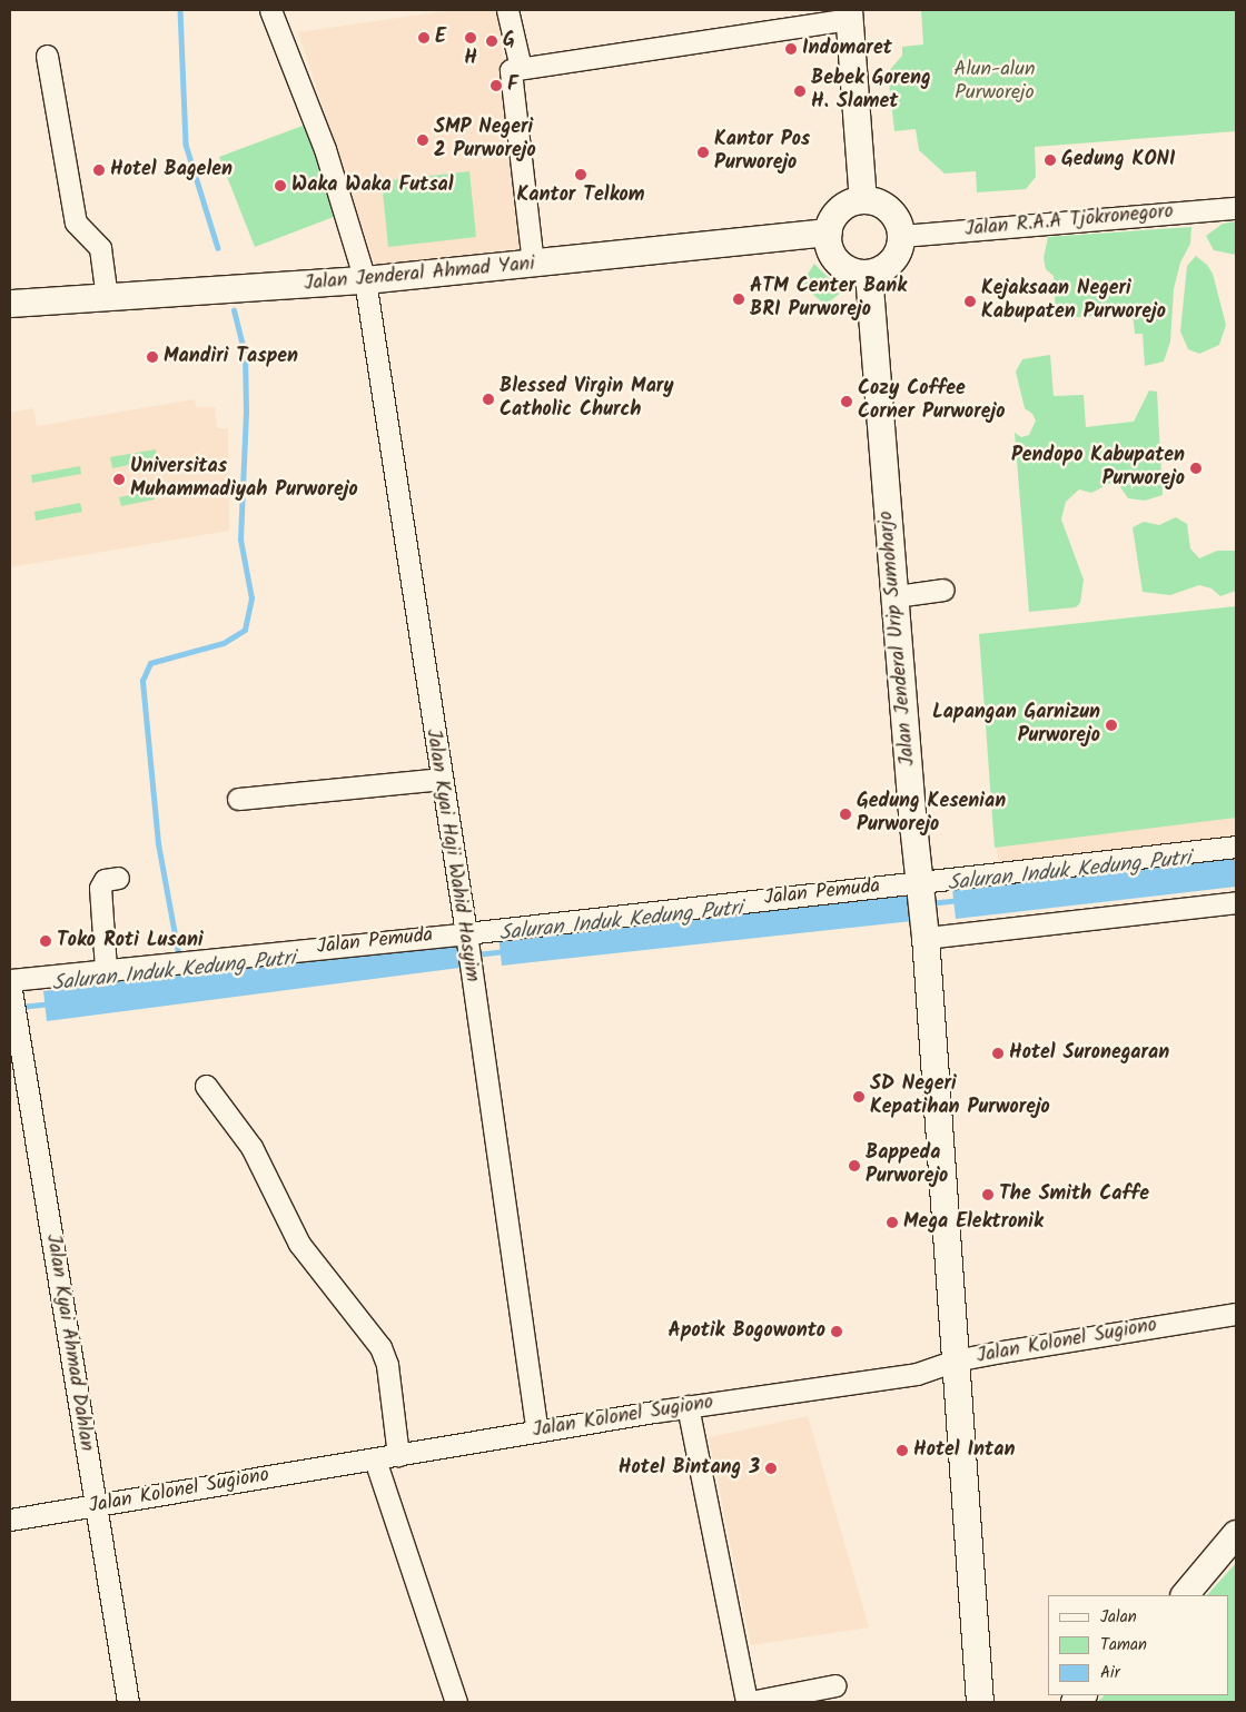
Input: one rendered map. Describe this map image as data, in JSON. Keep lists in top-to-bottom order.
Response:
{
  "streets": {
    "main road": ["Jalan Jenderal Ahmad Yani", "Jalan Jenderal Urip Sumoharjo"],
    "street": [
      "Jalan R.A.A Tjokronegoro",
      "Jalan Kyai Haji Wahid Hasyim",
      "Jalan Pemuda",
      "Jalan Kolonel Sugiono",
      "Jalan Kyai Ahmad Dahlan"
    ]
  },
  "crossings": [
    ["Jalan R.A.A Tjokronegoro", "Jalan Jenderal Ahmad Yani"],
    ["Jalan R.A.A Tjokronegoro", "Jalan Jenderal Urip Sumoharjo"],
    ["Jalan Jenderal Ahmad Yani", "Jalan Jenderal Urip Sumoharjo"],
    ["Jalan Jenderal Ahmad Yani", "Jalan Kyai Haji Wahid Hasyim"],
    ["Jalan Jenderal Urip Sumoharjo", "Jalan Pemuda"],
    ["Jalan Jenderal Urip Sumoharjo", "Jalan Kolonel Sugiono"],
    ["Jalan Kyai Haji Wahid Hasyim", "Jalan Pemuda"],
    ["Jalan Kyai Haji Wahid Hasyim", "Jalan Kolonel Sugiono"],
    ["Jalan Pemuda", "Jalan Kyai Ahmad Dahlan"],
    ["Jalan Kolonel Sugiono", "Jalan Kyai Ahmad Dahlan"]
  ],
  "water": ["Saluran Induk Kedung Putri"],
  "parks": ["Alun-alun Purworejo"],
  "places": [
    "E",
    "H",
    "G",
    "Indomaret",
    "F",
    "Bebek Goreng H. Slamet",
    "SMP Negeri 2 Purworejo",
    "Kantor Pos Purworejo",
    "Gedung KONI",
    "Hotel Bagelen",
    "Kantor Telkom",
    "Waka Waka Futsal",
    "ATM Center Bank BRI Purworejo",
    "Kejaksaan Negeri Kabupaten Purworejo",
    "Mandiri Taspen",
    "Blessed Virgin Mary Catholic Church",
    "Cozy Coffee Corner Purworejo",
    "Pendopo Kabupaten Purworejo",
    "Universitas Muhammadiyah Purworejo",
    "Lapangan Garnizun Purworejo",
    "Gedung Kesenian Purworejo",
    "Toko Roti Lusani",
    "Hotel Suronegaran",
    "SD Negeri Kepatihan Purworejo",
    "Bappeda Purworejo",
    "The Smith Caffe",
    "Mega Elektronik",
    "Apotik Bogowonto",
    "Hotel Intan",
    "Hotel Bintang 3"
  ],
  "legend": ["Jalan", "Taman", "Air"]
}
